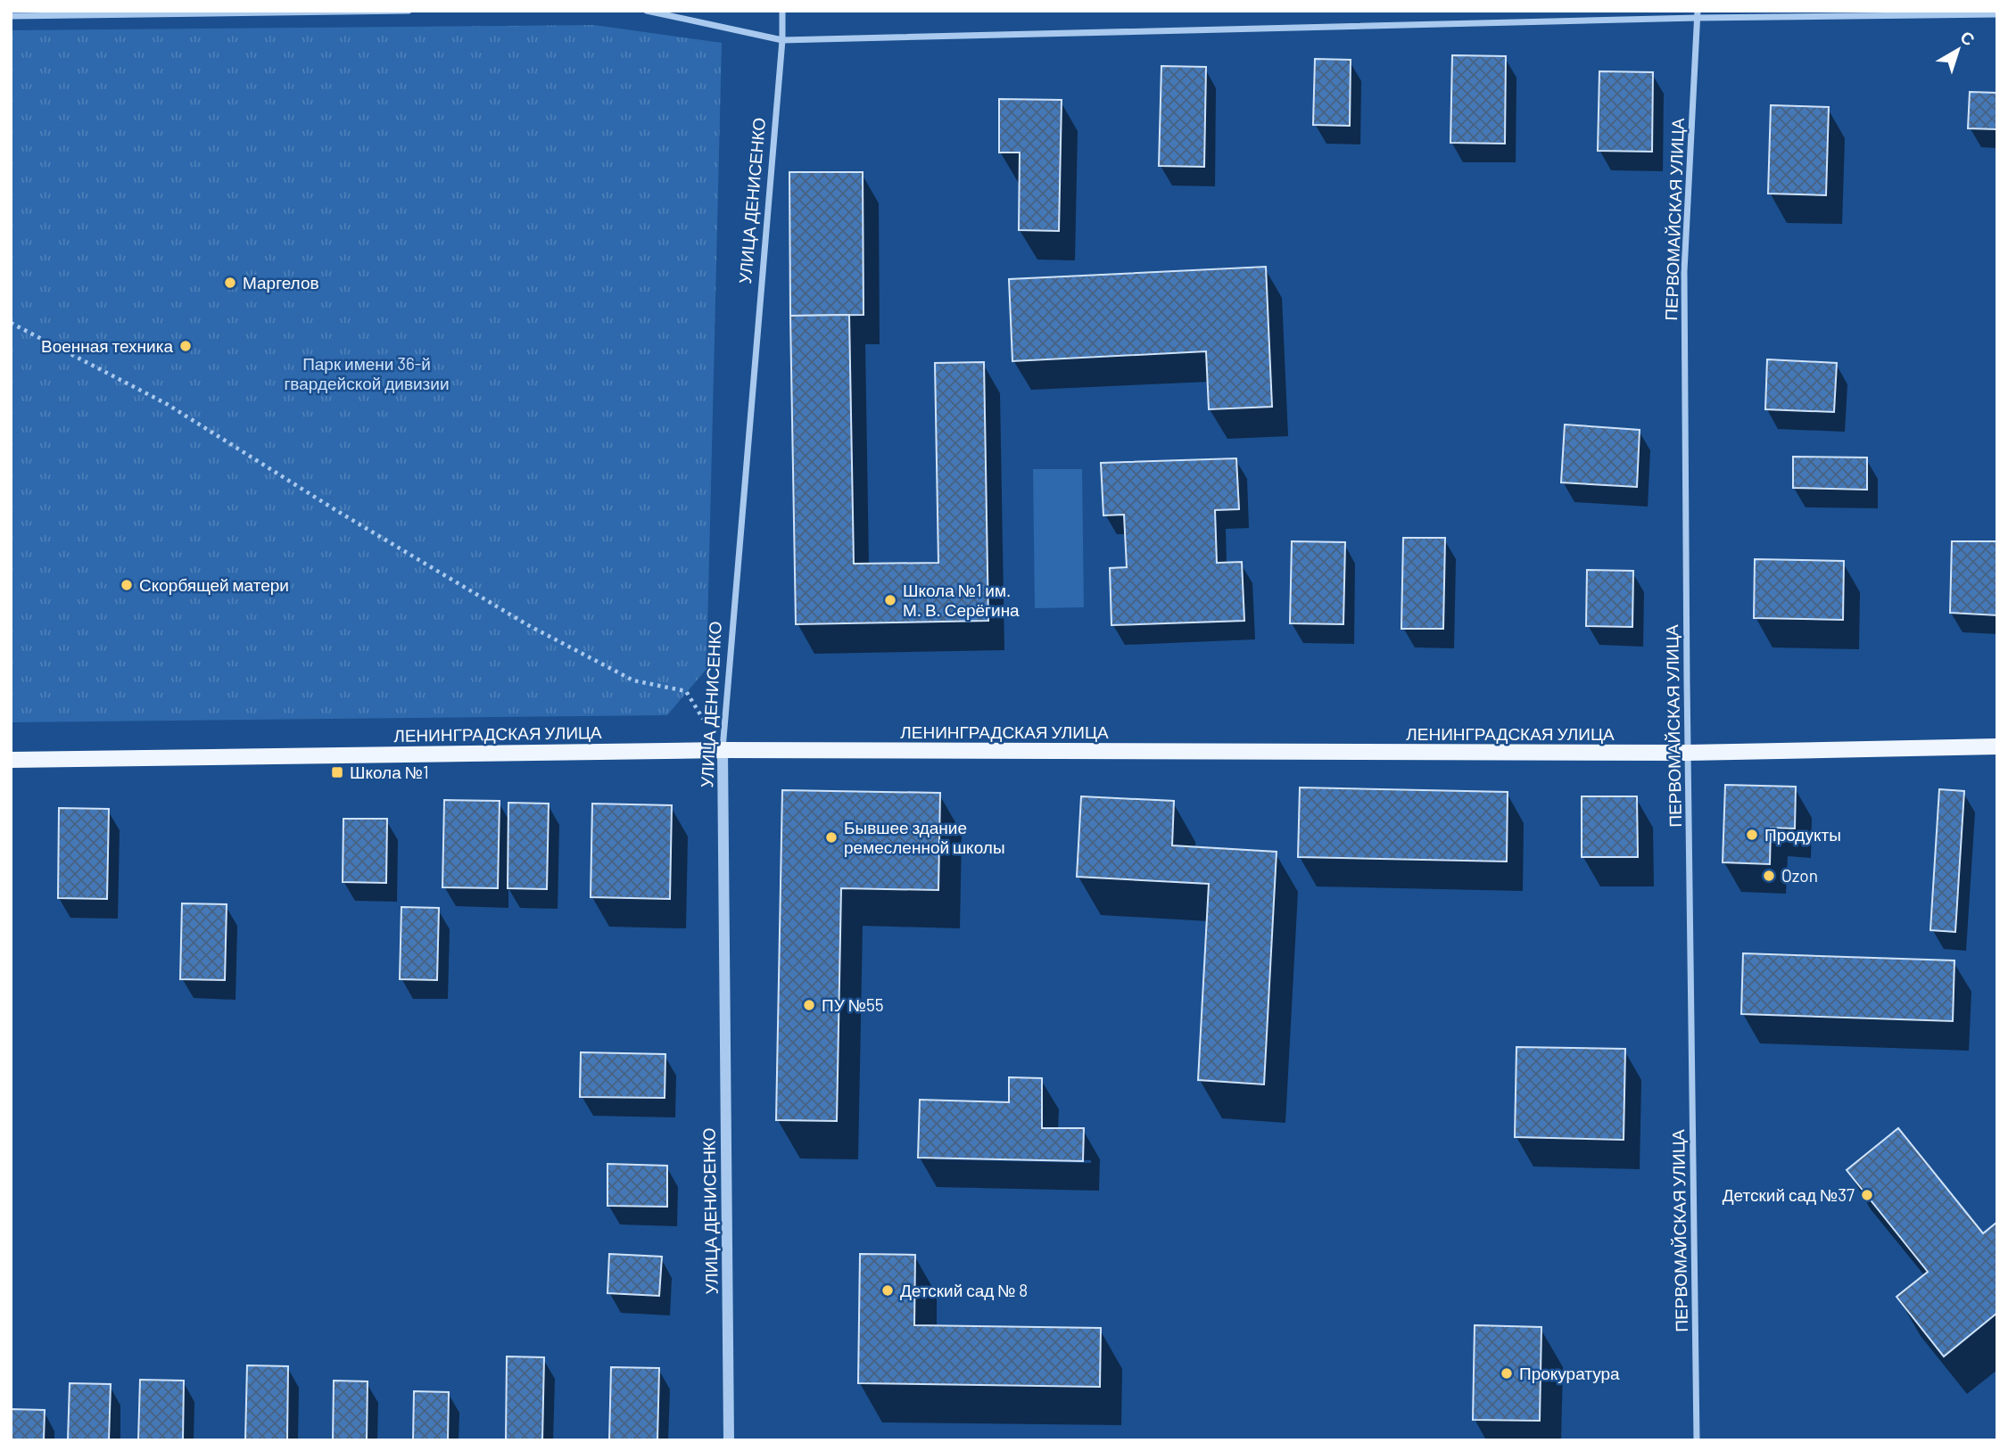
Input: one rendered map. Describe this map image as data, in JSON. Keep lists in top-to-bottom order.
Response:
{
  "streets": {
    "main road": ["ЛЕНИНГРАДСКАЯ УЛИЦА"],
    "street": ["УЛИЦА ДЕНИСЕНКО", "ПЕРВОМАЙСКАЯ УЛИЦА"]
  },
  "crossings": [
    ["УЛИЦА ДЕНИСЕНКО", "ЛЕНИНГРАДСКАЯ УЛИЦА"],
    ["ПЕРВОМАЙСКАЯ УЛИЦА", "ЛЕНИНГРАДСКАЯ УЛИЦА"]
  ],
  "parks": ["Парк имени 36-й гвардейской дивизии"],
  "places": {
    "other": [
      "Маргелов",
      "Военная техника",
      "Скорбящей матери",
      "Школа №1 им. М. В. Серёгина",
      "Продукты",
      "Бывшее здание ремесленной школы",
      "Ozon",
      "ПУ №55",
      "Детский сад №37",
      "Детский сад № 8",
      "Прокуратура"
    ],
    "transit": ["Школа №1"]
  },
  "north": "top right"
}
